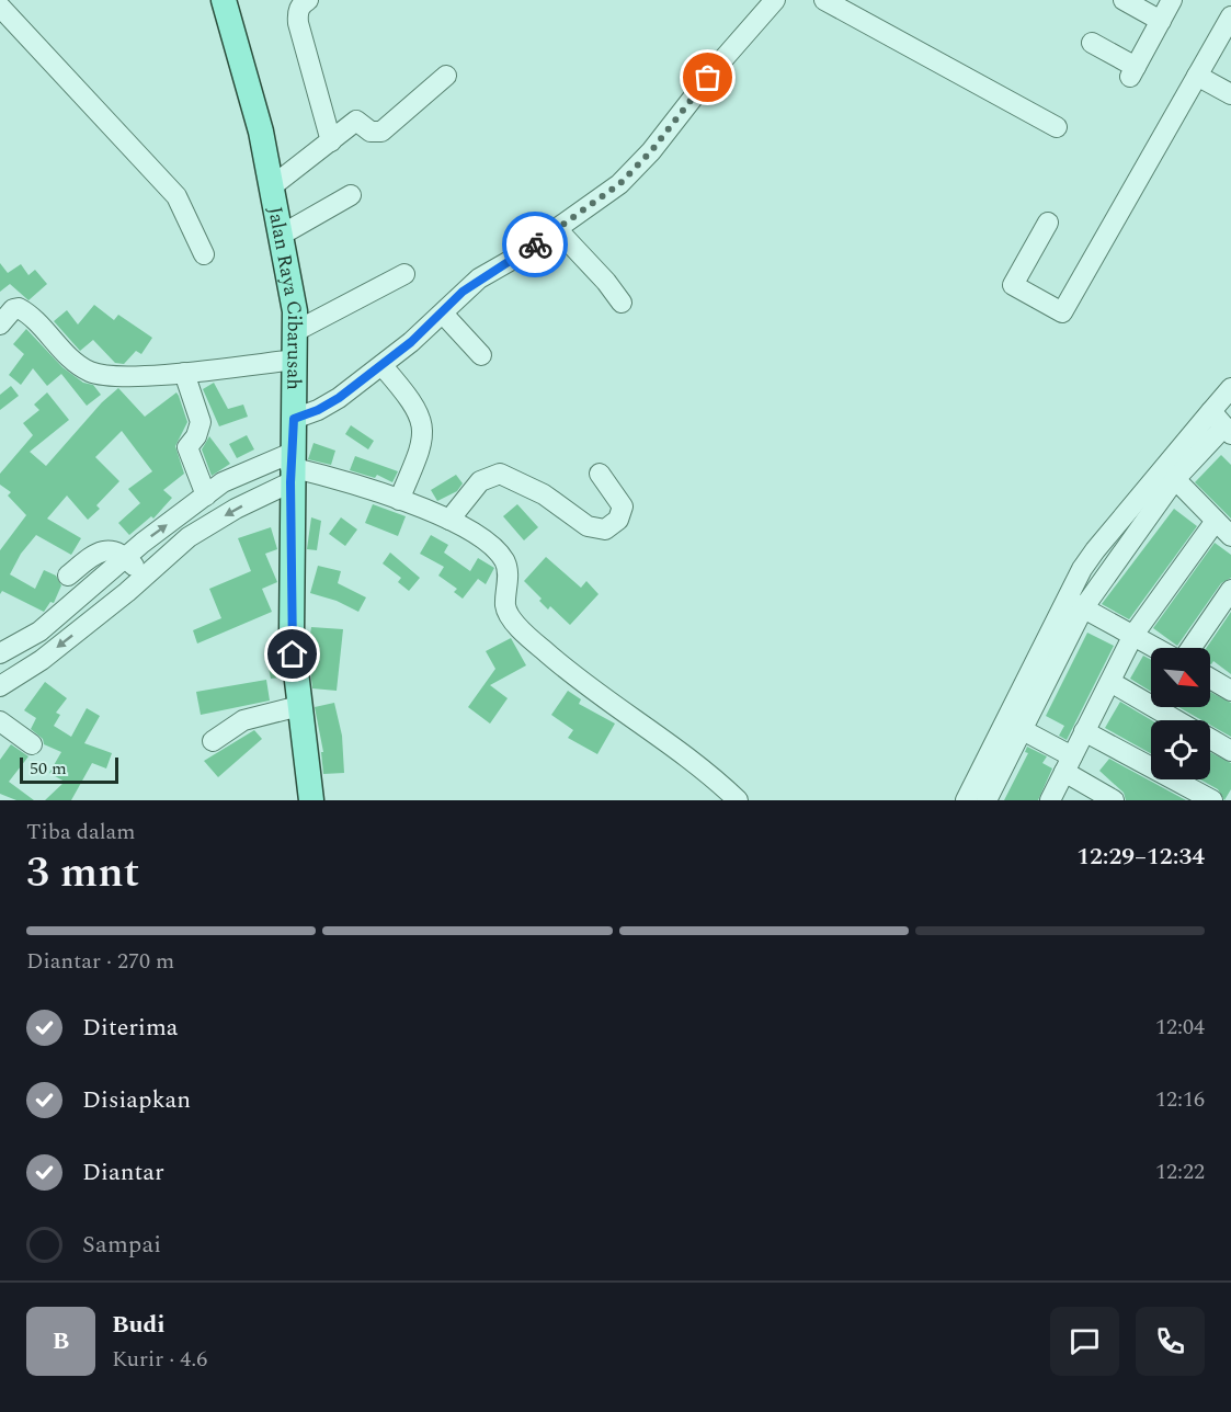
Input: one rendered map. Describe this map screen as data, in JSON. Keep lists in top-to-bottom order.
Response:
{
  "streets": {
    "main road": ["Jalan Raya Cibarusah"]
  },
  "scale_bar": "50 m",
  "north": "bottom right",
  "page": {
    "scale": "50 m",
    "heading": ["3 mnt", "Tiba dalam", "12:29–12:34"],
    "panel": ["Budi", "Kurir · 4.6"],
    "bar": "Diantar · 270 m",
    "list": [
      ["Diterima", "12:04"],
      ["Disiapkan", "12:16"],
      ["Diantar", "12:22"],
      "Sampai"
    ],
    "round": "B"
  }
}
